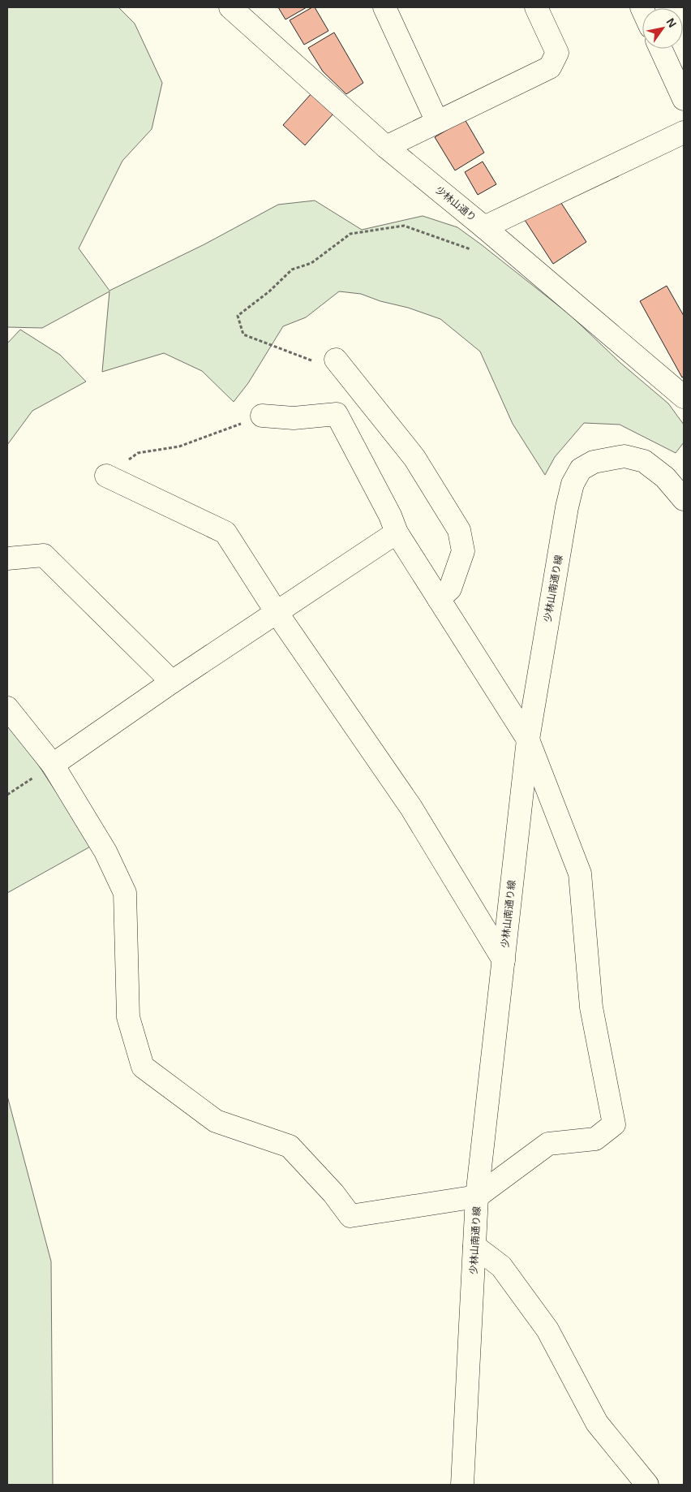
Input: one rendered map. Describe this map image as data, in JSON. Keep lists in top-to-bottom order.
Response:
{
  "streets": {
    "street": ["少林山通り", "少林山南通り線"]
  },
  "north": "top right"
}
